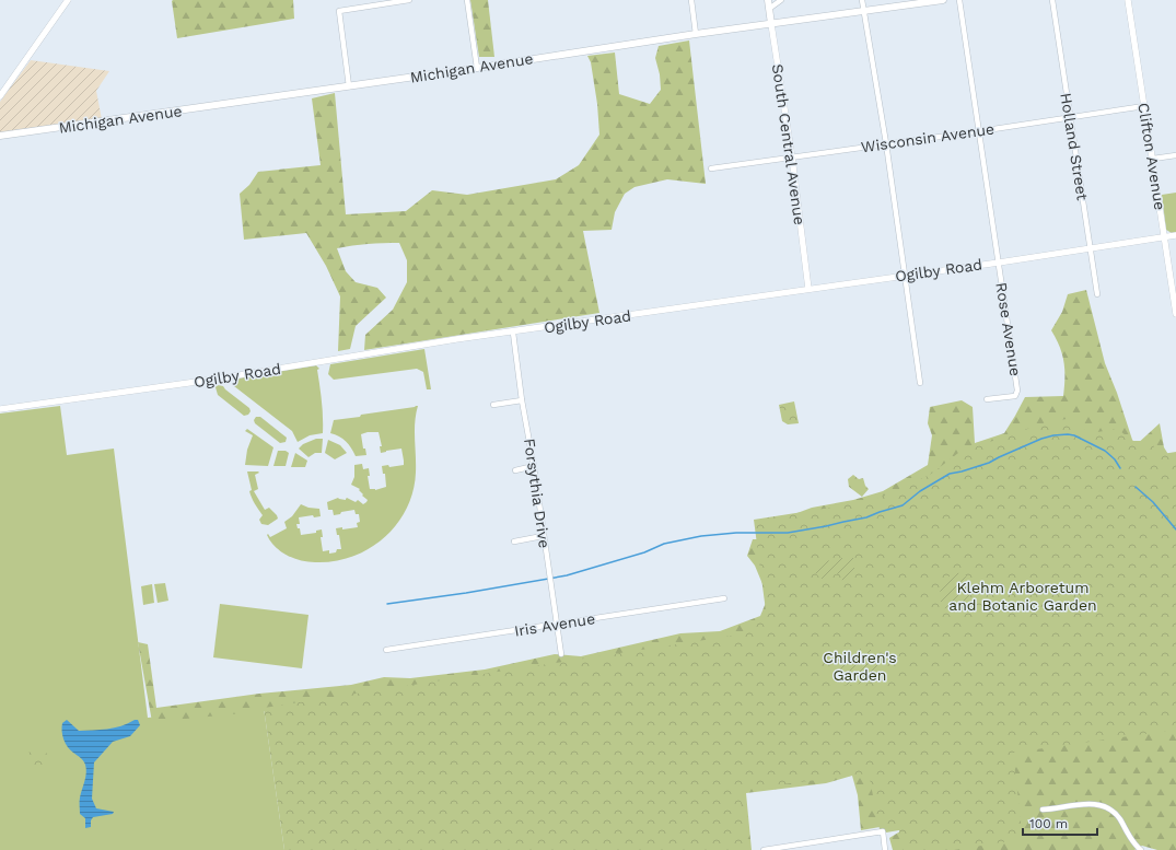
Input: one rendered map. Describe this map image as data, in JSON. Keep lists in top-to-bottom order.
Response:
{
  "streets": {
    "main road": ["Michigan Avenue", "South Central Avenue"],
    "street": [
      "Wisconsin Avenue",
      "Holland Street",
      "Clifton Avenue",
      "Ogilby Road",
      "Rose Avenue",
      "Forsythia Drive",
      "Iris Avenue"
    ]
  },
  "crossings": [
    ["Michigan Avenue", "South Central Avenue"],
    ["Wisconsin Avenue", "South Central Avenue"],
    ["Wisconsin Avenue", "Holland Street"],
    ["Wisconsin Avenue", "Clifton Avenue"],
    ["Wisconsin Avenue", "Rose Avenue"],
    ["South Central Avenue", "Ogilby Road"],
    ["Holland Street", "Ogilby Road"],
    ["Clifton Avenue", "Ogilby Road"],
    ["Ogilby Road", "Rose Avenue"],
    ["Ogilby Road", "Forsythia Drive"],
    ["Forsythia Drive", "Iris Avenue"]
  ],
  "parks": ["Klehm Arboretum and Botanic Garden", "Children's Garden"],
  "scale_bar": "100 m"
}
